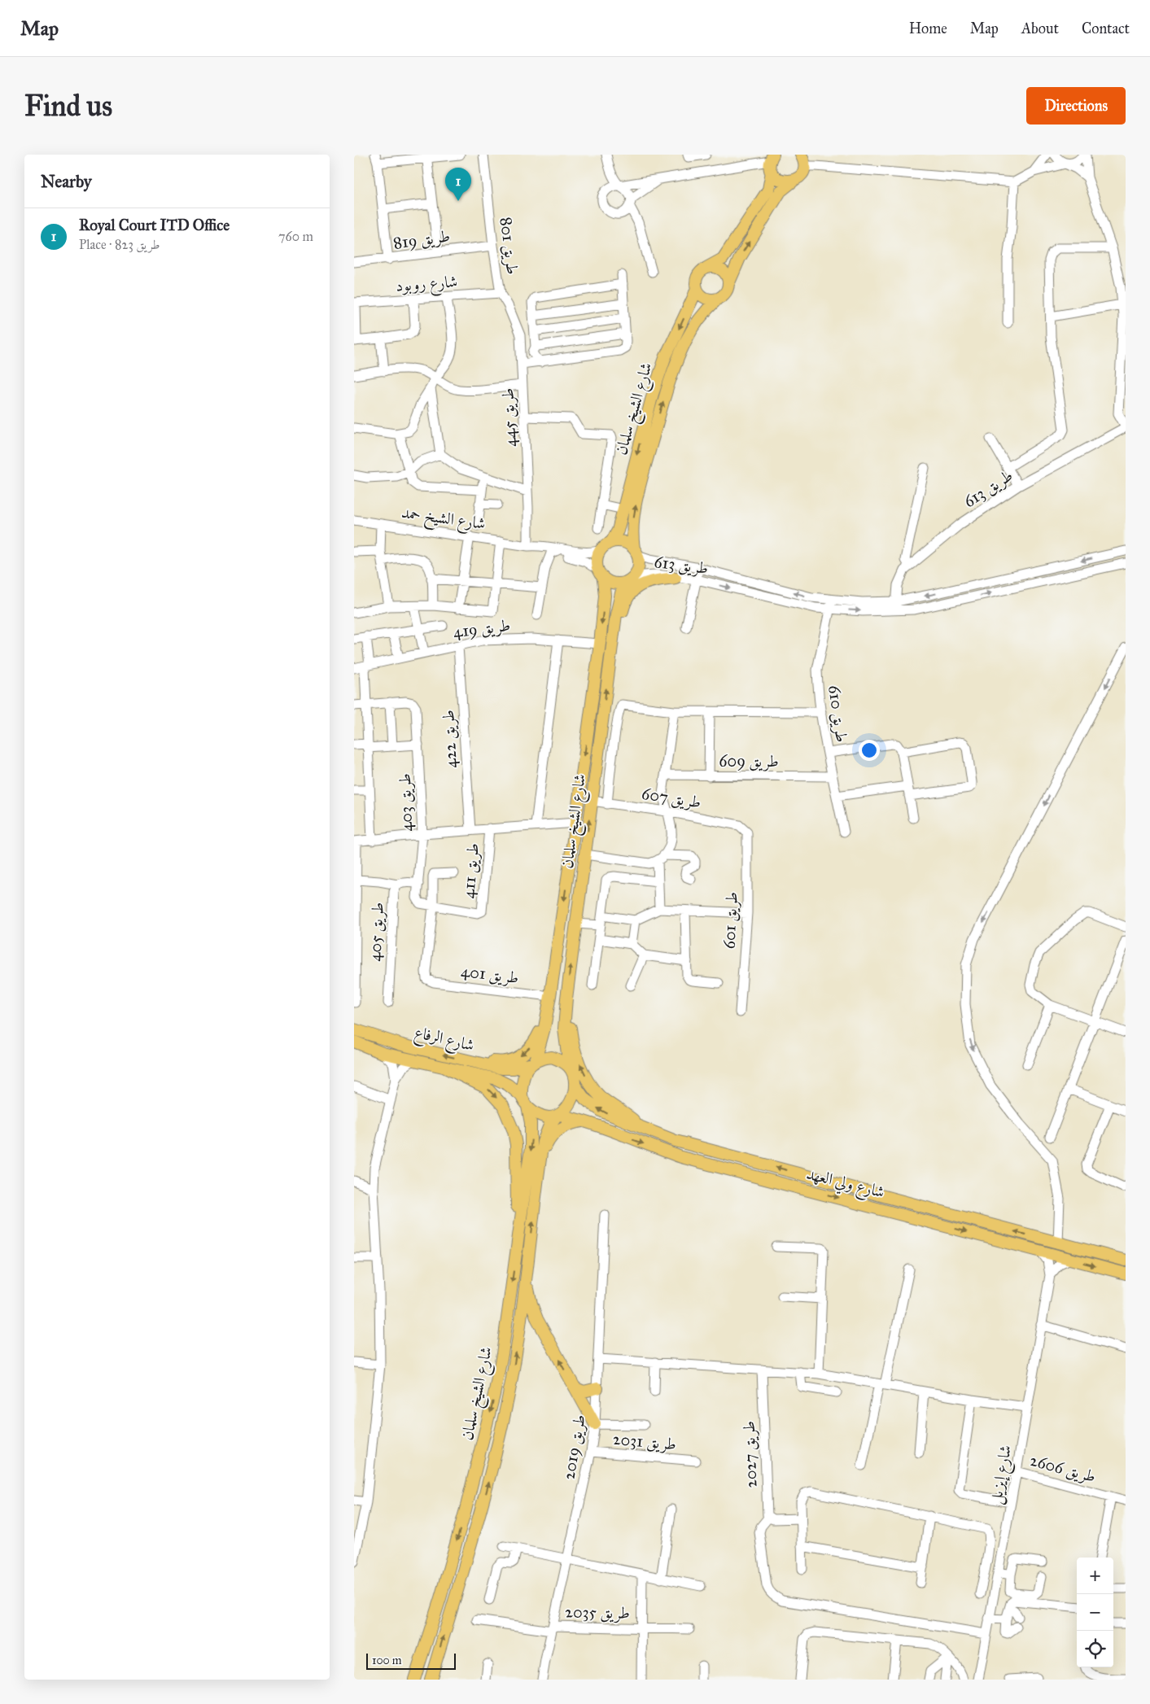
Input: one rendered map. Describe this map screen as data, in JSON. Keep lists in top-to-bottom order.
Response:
{
  "streets": {
    "main road": ["شارع الشيخ سلمان", "شارع الرفاع", "شارع ولي العهد"],
    "street": [
      "طريق 819",
      "طريق 801",
      "شارع روبود",
      "طريق 445",
      "طريق 613",
      "شارع الشيخ حمد",
      "طريق 419",
      "طريق 610",
      "طريق 422",
      "طريق 609",
      "طريق 607",
      "طريق 403",
      "طريق 411",
      "طريق 601",
      "طريق 405",
      "طريق 401",
      "طريق 2031",
      "طريق 2019",
      "طريق 2027",
      "طريق 2606",
      "شارع إيزيل",
      "طريق 2035"
    ]
  },
  "crossings": [
    ["طريق 819", "طريق 801"],
    ["طريق 801", "شارع روبود"],
    ["طريق 801", "طريق 445"],
    ["شارع روبود", "طريق 445"],
    ["شارع الشيخ سلمان", "طريق 613"],
    ["شارع الشيخ سلمان", "شارع الشيخ حمد"],
    ["شارع الشيخ سلمان", "طريق 419"],
    ["شارع الشيخ سلمان", "طريق 607"],
    ["شارع الشيخ سلمان", "طريق 411"],
    ["شارع الشيخ سلمان", "طريق 401"],
    ["شارع الشيخ سلمان", "شارع الرفاع"],
    ["شارع الشيخ سلمان", "شارع ولي العهد"],
    ["طريق 445", "شارع الشيخ حمد"],
    ["طريق 613", "شارع الشيخ حمد"],
    ["طريق 613", "طريق 610"],
    ["طريق 419", "طريق 422"],
    ["طريق 610", "طريق 609"],
    ["طريق 422", "طريق 411"],
    ["طريق 607", "طريق 601"],
    ["طريق 403", "طريق 411"],
    ["طريق 403", "طريق 405"],
    ["طريق 403", "طريق 401"],
    ["طريق 411", "طريق 401"],
    ["شارع الرفاع", "شارع ولي العهد"],
    ["شارع ولي العهد", "شارع إيزيل"],
    ["طريق 2031", "طريق 2019"],
    ["طريق 2019", "طريق 2035"],
    ["طريق 2606", "شارع إيزيل"]
  ],
  "scale_bar": "100 m",
  "page": {
    "header": "Map",
    "nav": [
      "Home",
      "Map",
      "About",
      "Contact"
    ],
    "buttons": "Directions",
    "title": "Find us",
    "heading": "Nearby",
    "pins": "1",
    "list": [
      {
        "mark": "1",
        "name": "Royal Court ITD Office",
        "note": "Place · طريق 823",
        "value": "760 m"
      }
    ],
    "map_buttons": ["+", "−"],
    "scale": "100 m"
  }
}
